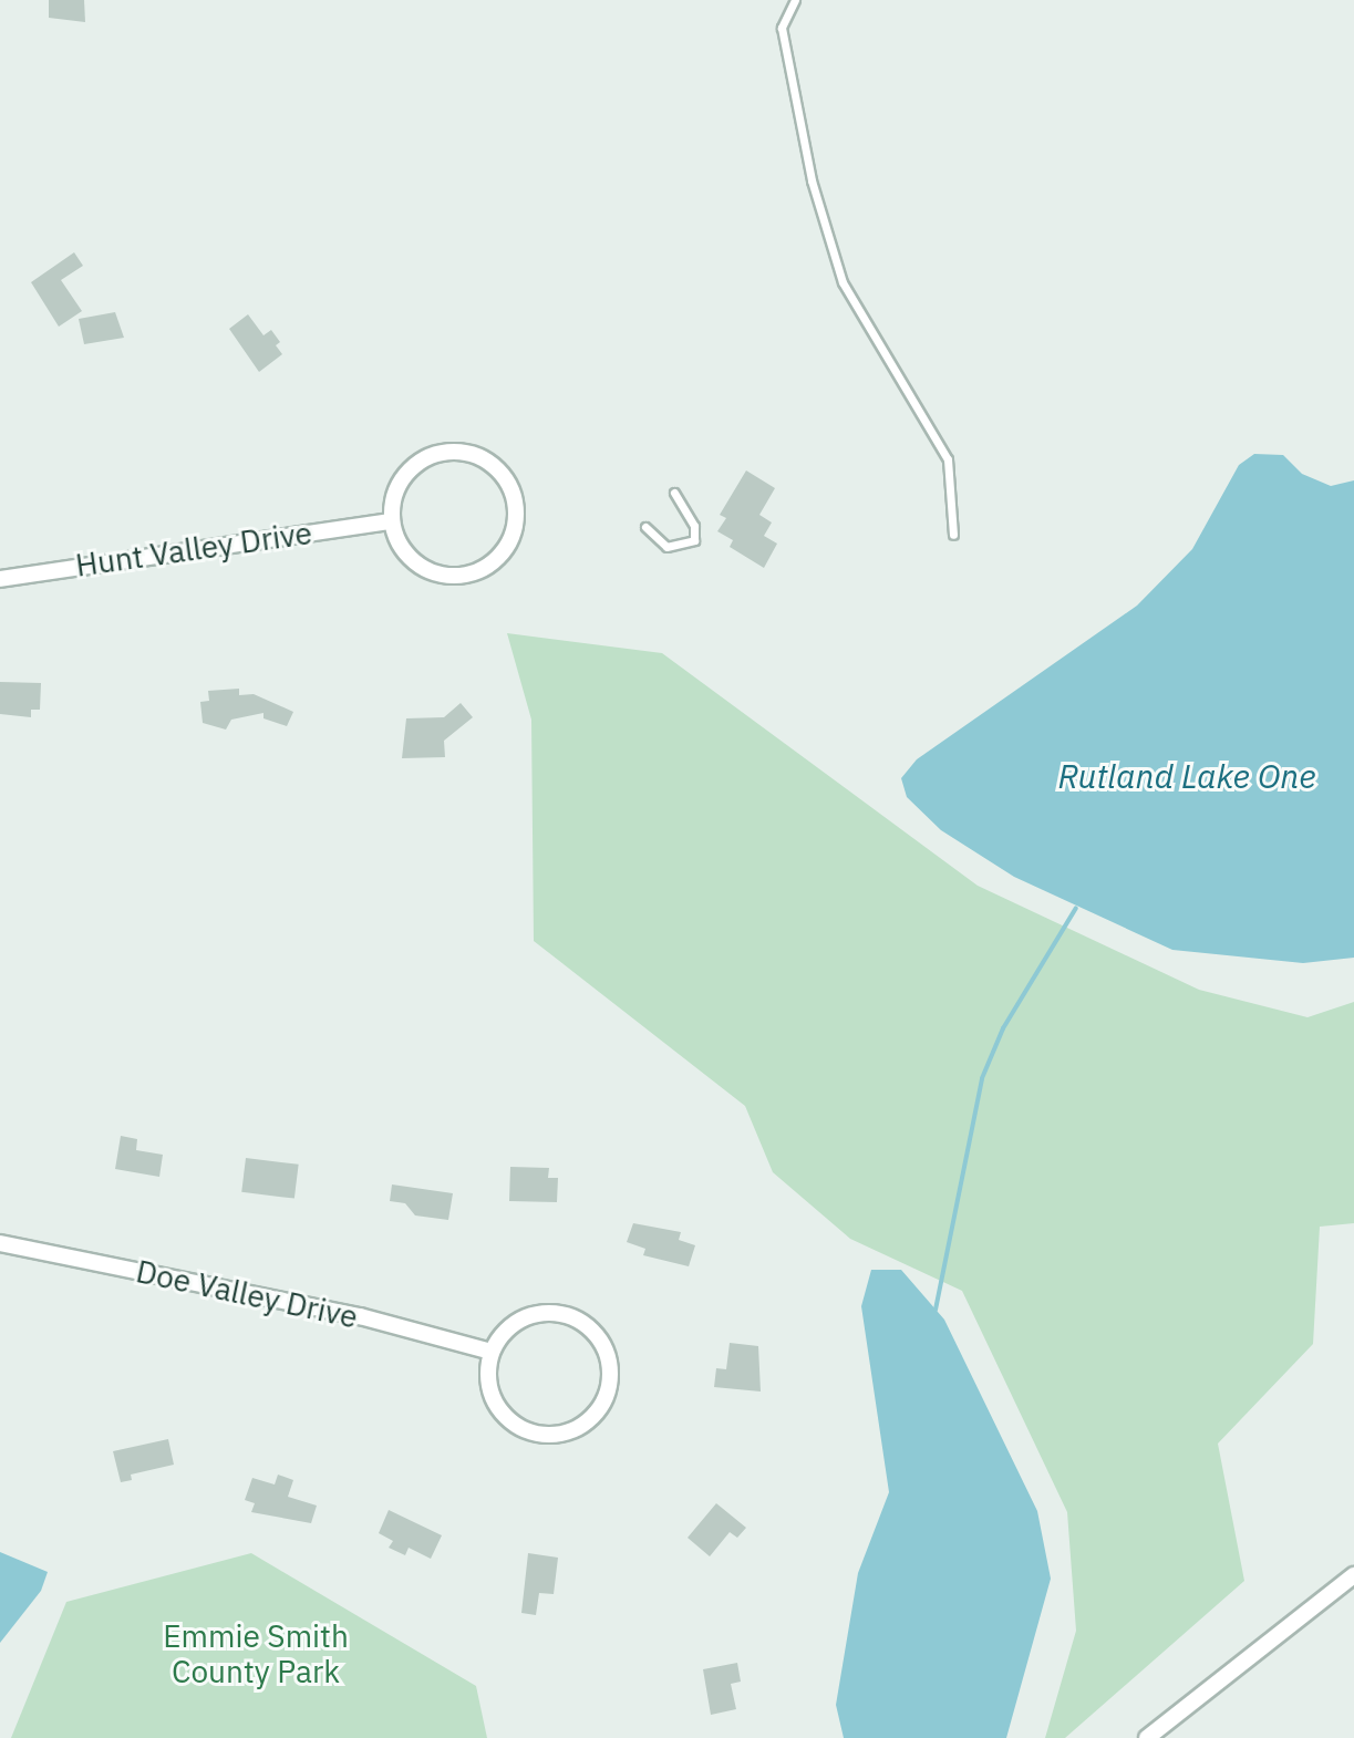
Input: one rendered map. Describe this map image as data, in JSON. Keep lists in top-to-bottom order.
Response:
{
  "streets": {
    "street": ["Hunt Valley Drive", "Doe Valley Drive"]
  },
  "water": ["Rutland Lake One"],
  "parks": ["Emmie Smith County Park"]
}
